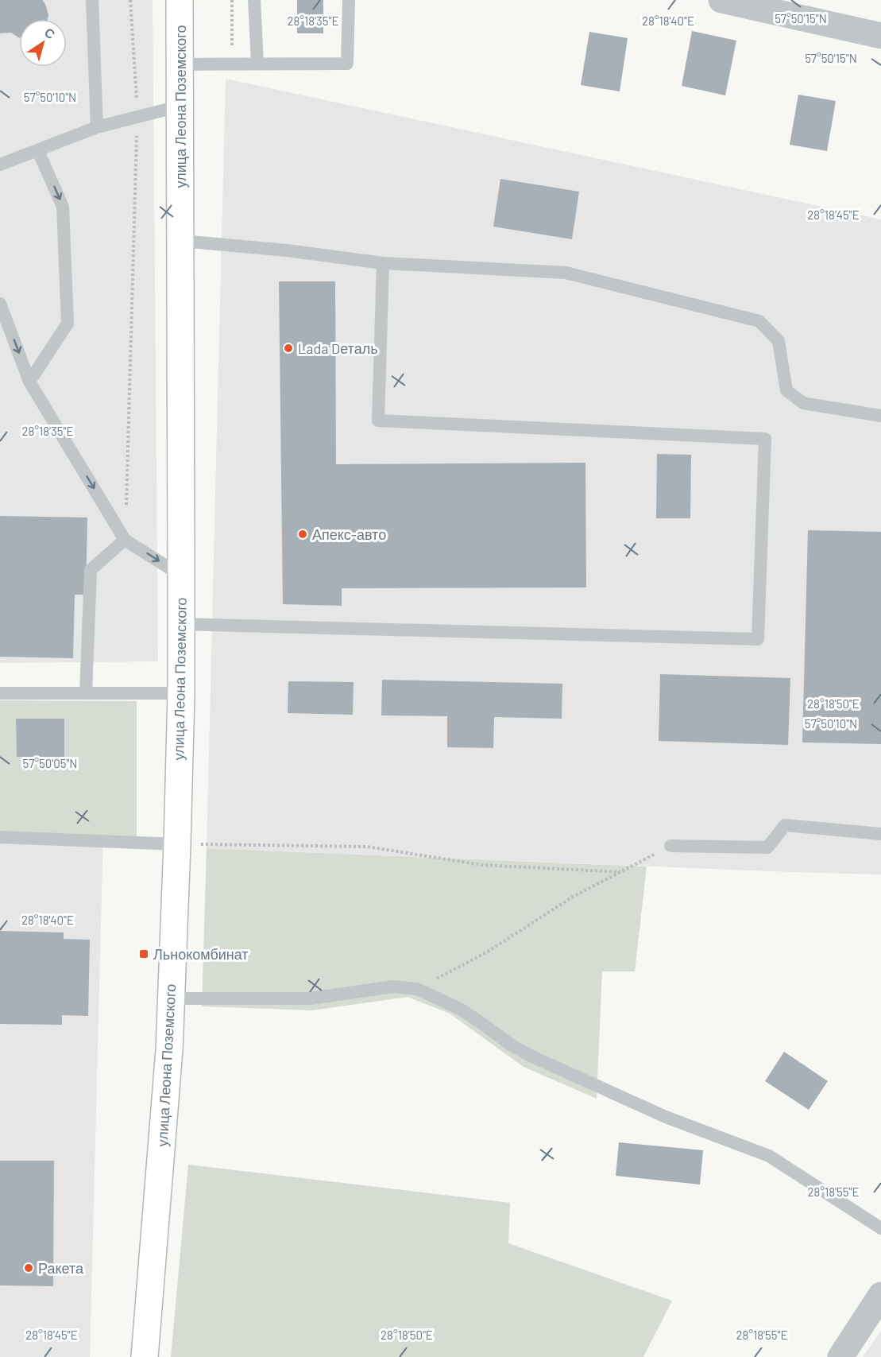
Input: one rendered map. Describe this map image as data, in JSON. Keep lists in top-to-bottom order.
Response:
{
  "streets": {
    "main road": ["улица Леона Поземского"]
  },
  "places": {
    "other": ["Lada Dеталь", "Апекс-авто", "Ракета"],
    "transit": ["Льнокомбинат"]
  },
  "north": "top right",
  "coordinates": [
    "57°50'15\"N",
    "28°18'35\"E",
    "28°18'40\"E",
    "57°50'10\"N",
    "28°18'45\"E",
    "28°18'50\"E",
    "57°50'05\"N",
    "28°18'55\"E"
  ]
}
